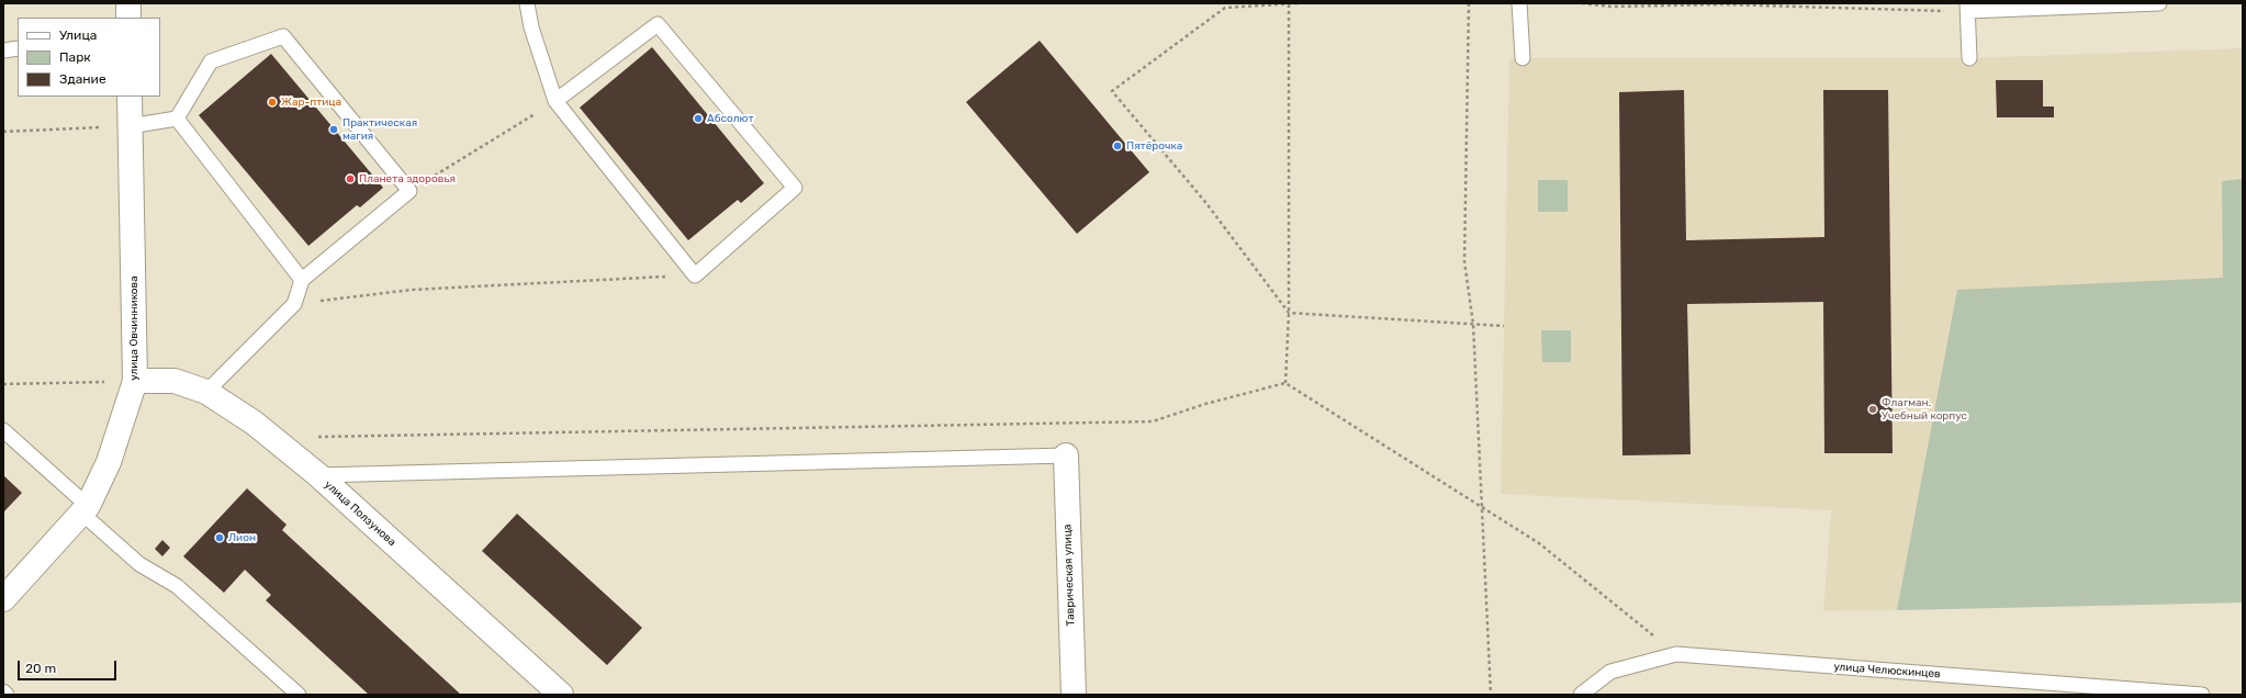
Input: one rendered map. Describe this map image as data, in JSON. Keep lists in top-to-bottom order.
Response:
{
  "streets": {
    "street": ["улица Овчинникова", "улица Ползунова", "Таврическая улица"],
    "lane": ["улица Челюскинцев"]
  },
  "crossings": [
    ["улица Овчинникова", "улица Ползунова"]
  ],
  "places": [
    "Жар-птица",
    "Абсолют",
    "Практическая магия",
    "Пятёрочка",
    "Планета здоровья",
    "Флагман. Учебный корпус",
    "Лион"
  ],
  "legend": ["Улица", "Парк", "Здание"],
  "scale_bar": "20 m"
}
